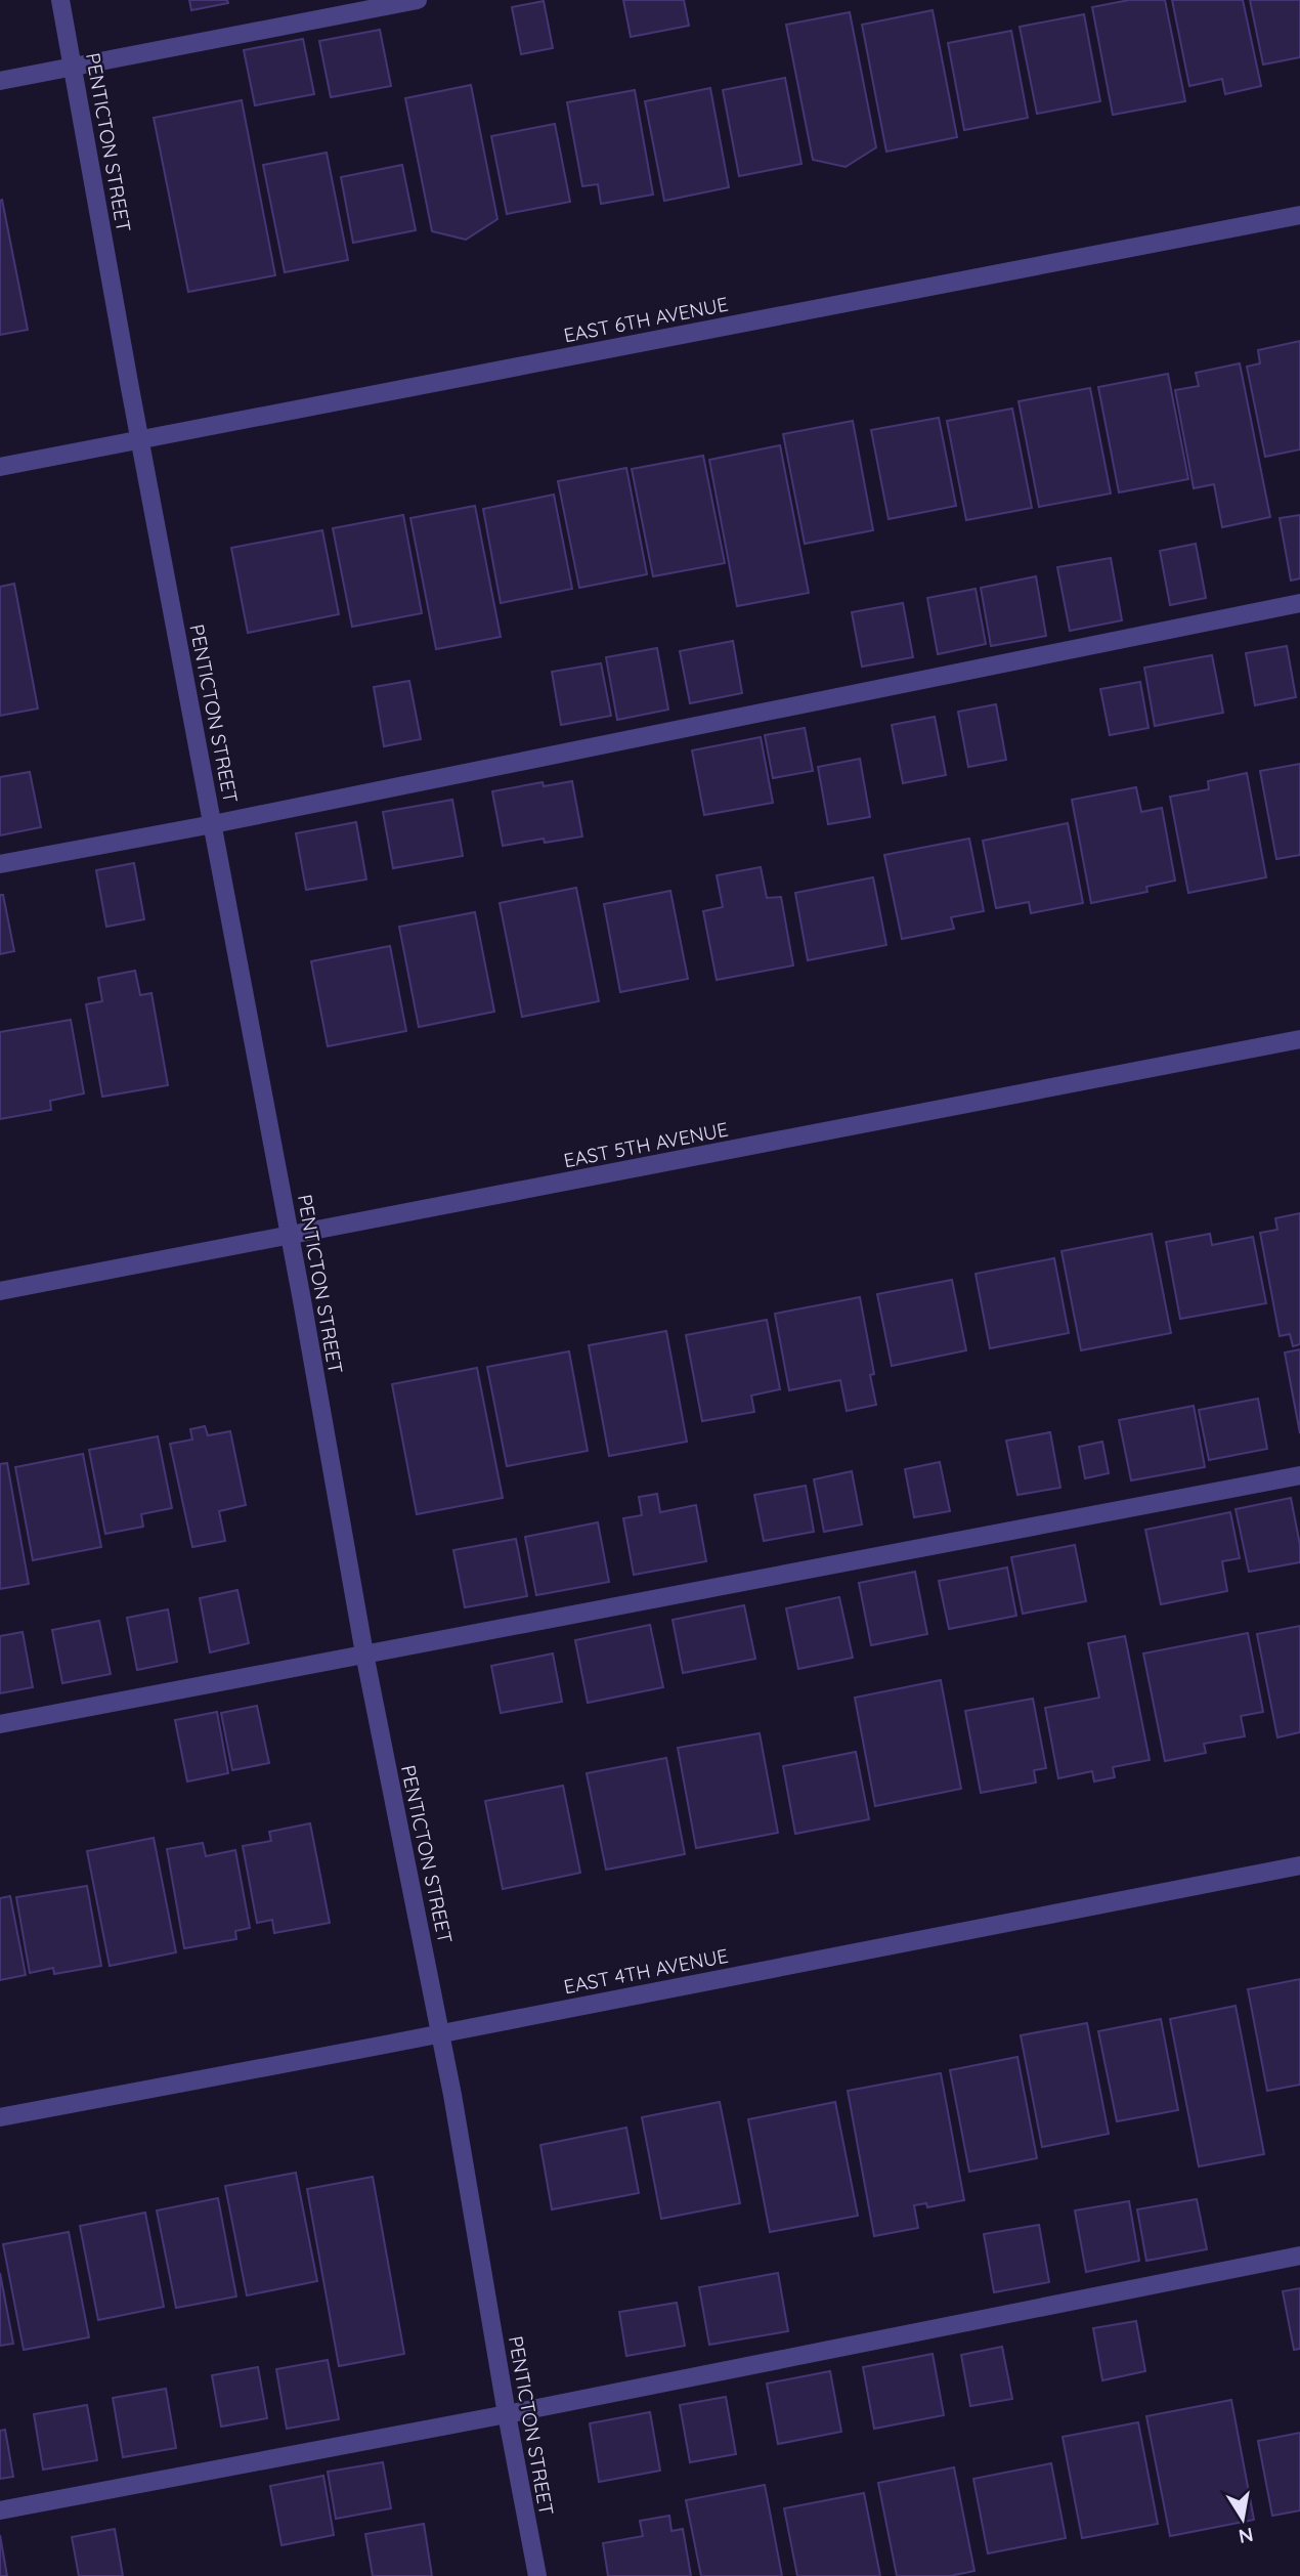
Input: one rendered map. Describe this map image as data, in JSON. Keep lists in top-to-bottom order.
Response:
{
  "streets": {
    "street": [
      "PENTICTON STREET",
      "EAST 6TH AVENUE",
      "EAST 5TH AVENUE",
      "EAST 4TH AVENUE"
    ]
  },
  "crossings": [
    ["PENTICTON STREET", "EAST 6TH AVENUE"],
    ["PENTICTON STREET", "EAST 5TH AVENUE"],
    ["PENTICTON STREET", "EAST 4TH AVENUE"]
  ],
  "north": "bottom"
}
